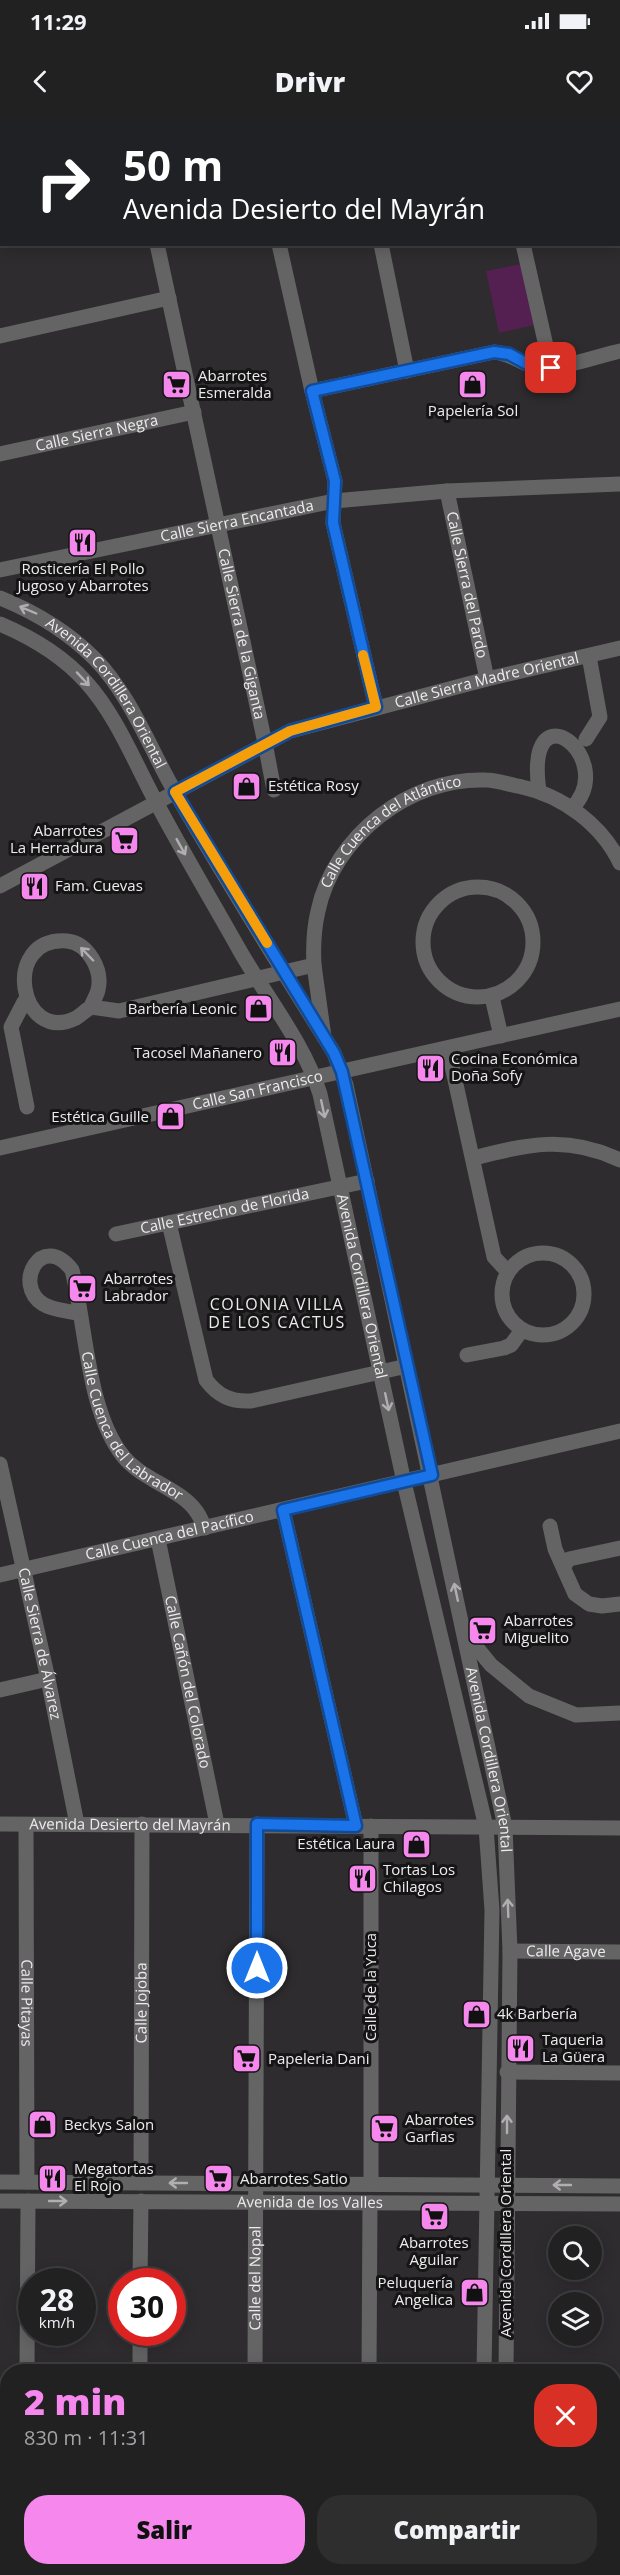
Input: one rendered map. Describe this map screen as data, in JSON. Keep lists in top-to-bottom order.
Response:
{
  "streets": {
    "street": [
      "Calle Sierra Negra",
      "Calle Sierra Encantada",
      "Calle Sierra del Pardo",
      "Calle Sierra de la Giganta",
      "Calle Sierra Madre Oriental",
      "Avenida Cordillera Oriental",
      "Calle Cuenca del Atlántico",
      "Calle San Francisco",
      "Calle Estrecho de Florida",
      "Calle Cuenca del Labrador",
      "Calle Cuenca del Pacífico",
      "Calle Sierra de Álvarez",
      "Calle Cañón del Colorado",
      "Avenida Desierto del Mayrán",
      "Calle Agave",
      "Calle de la Yuca",
      "Calle Jojoba",
      "Calle Pitayas",
      "Avenida de los Valles",
      "Calle del Nopal"
    ]
  },
  "crossings": [
    ["Calle Sierra Negra", "Calle Sierra de la Giganta"],
    ["Calle Sierra Encantada", "Calle Sierra del Pardo"],
    ["Calle Sierra Encantada", "Calle Sierra de la Giganta"],
    ["Calle Sierra del Pardo", "Calle Sierra Madre Oriental"],
    ["Calle Sierra de la Giganta", "Calle Sierra Madre Oriental"],
    ["Calle Sierra Madre Oriental", "Avenida Cordillera Oriental"],
    ["Avenida Cordillera Oriental", "Calle Cuenca del Atlántico"],
    ["Avenida Cordillera Oriental", "Calle San Francisco"],
    ["Avenida Cordillera Oriental", "Calle Estrecho de Florida"],
    ["Avenida Cordillera Oriental", "Calle Cuenca del Pacífico"],
    ["Avenida Cordillera Oriental", "Avenida Desierto del Mayrán"],
    ["Avenida Cordillera Oriental", "Calle Agave"],
    ["Avenida Cordillera Oriental", "Avenida de los Valles"],
    ["Calle Cuenca del Labrador", "Calle Cuenca del Pacífico"],
    ["Calle Cuenca del Pacífico", "Calle Sierra de Álvarez"],
    ["Calle Cuenca del Pacífico", "Calle Cañón del Colorado"],
    ["Calle Sierra de Álvarez", "Avenida Desierto del Mayrán"],
    ["Calle Cañón del Colorado", "Avenida Desierto del Mayrán"],
    ["Avenida Desierto del Mayrán", "Calle de la Yuca"],
    ["Avenida Desierto del Mayrán", "Calle Jojoba"],
    ["Avenida Desierto del Mayrán", "Calle Pitayas"],
    ["Avenida Desierto del Mayrán", "Calle del Nopal"],
    ["Calle de la Yuca", "Avenida de los Valles"],
    ["Calle Jojoba", "Avenida de los Valles"],
    ["Calle Pitayas", "Avenida de los Valles"],
    ["Avenida de los Valles", "Calle del Nopal"]
  ],
  "districts": ["COLONIA VILLA DE LOS CACTUS"],
  "places": {
    "shop": [
      "Papelería Sol",
      "Estética Rosy",
      "Barbería Leonic",
      "Estética Guille",
      "Estética Laura",
      "4k Barbería",
      "Beckys Salon",
      "Peluquería Angelica"
    ],
    "supermarket": [
      "Abarrotes Esmeralda",
      "Abarrotes La Herradura",
      "Abarrotes Labrador",
      "Abarrotes Miguelito",
      "Papeleria Dani",
      "Abarrotes Garfias",
      "Abarrotes Satio",
      "Abarrotes Aguilar"
    ],
    "restaurant": [
      "Rosticería El Pollo Jugoso y Abarrotes",
      "Fam. Cuevas",
      "Tacosel Mañanero",
      "Cocina Económica Doña Sofy",
      "Tortas Los Chilagos",
      "Taqueria La Güera",
      "Megatortas El Rojo"
    ]
  },
  "page": {
    "status": "11:29",
    "header": "Drivr",
    "turn": ["50 m", "Avenida Desierto del Mayrán"],
    "speed": "28 km/h",
    "limit": "30",
    "heading": ["2 min", "830 m · 11:31"],
    "buttons": ["Salir", "Compartir"]
  }
}
